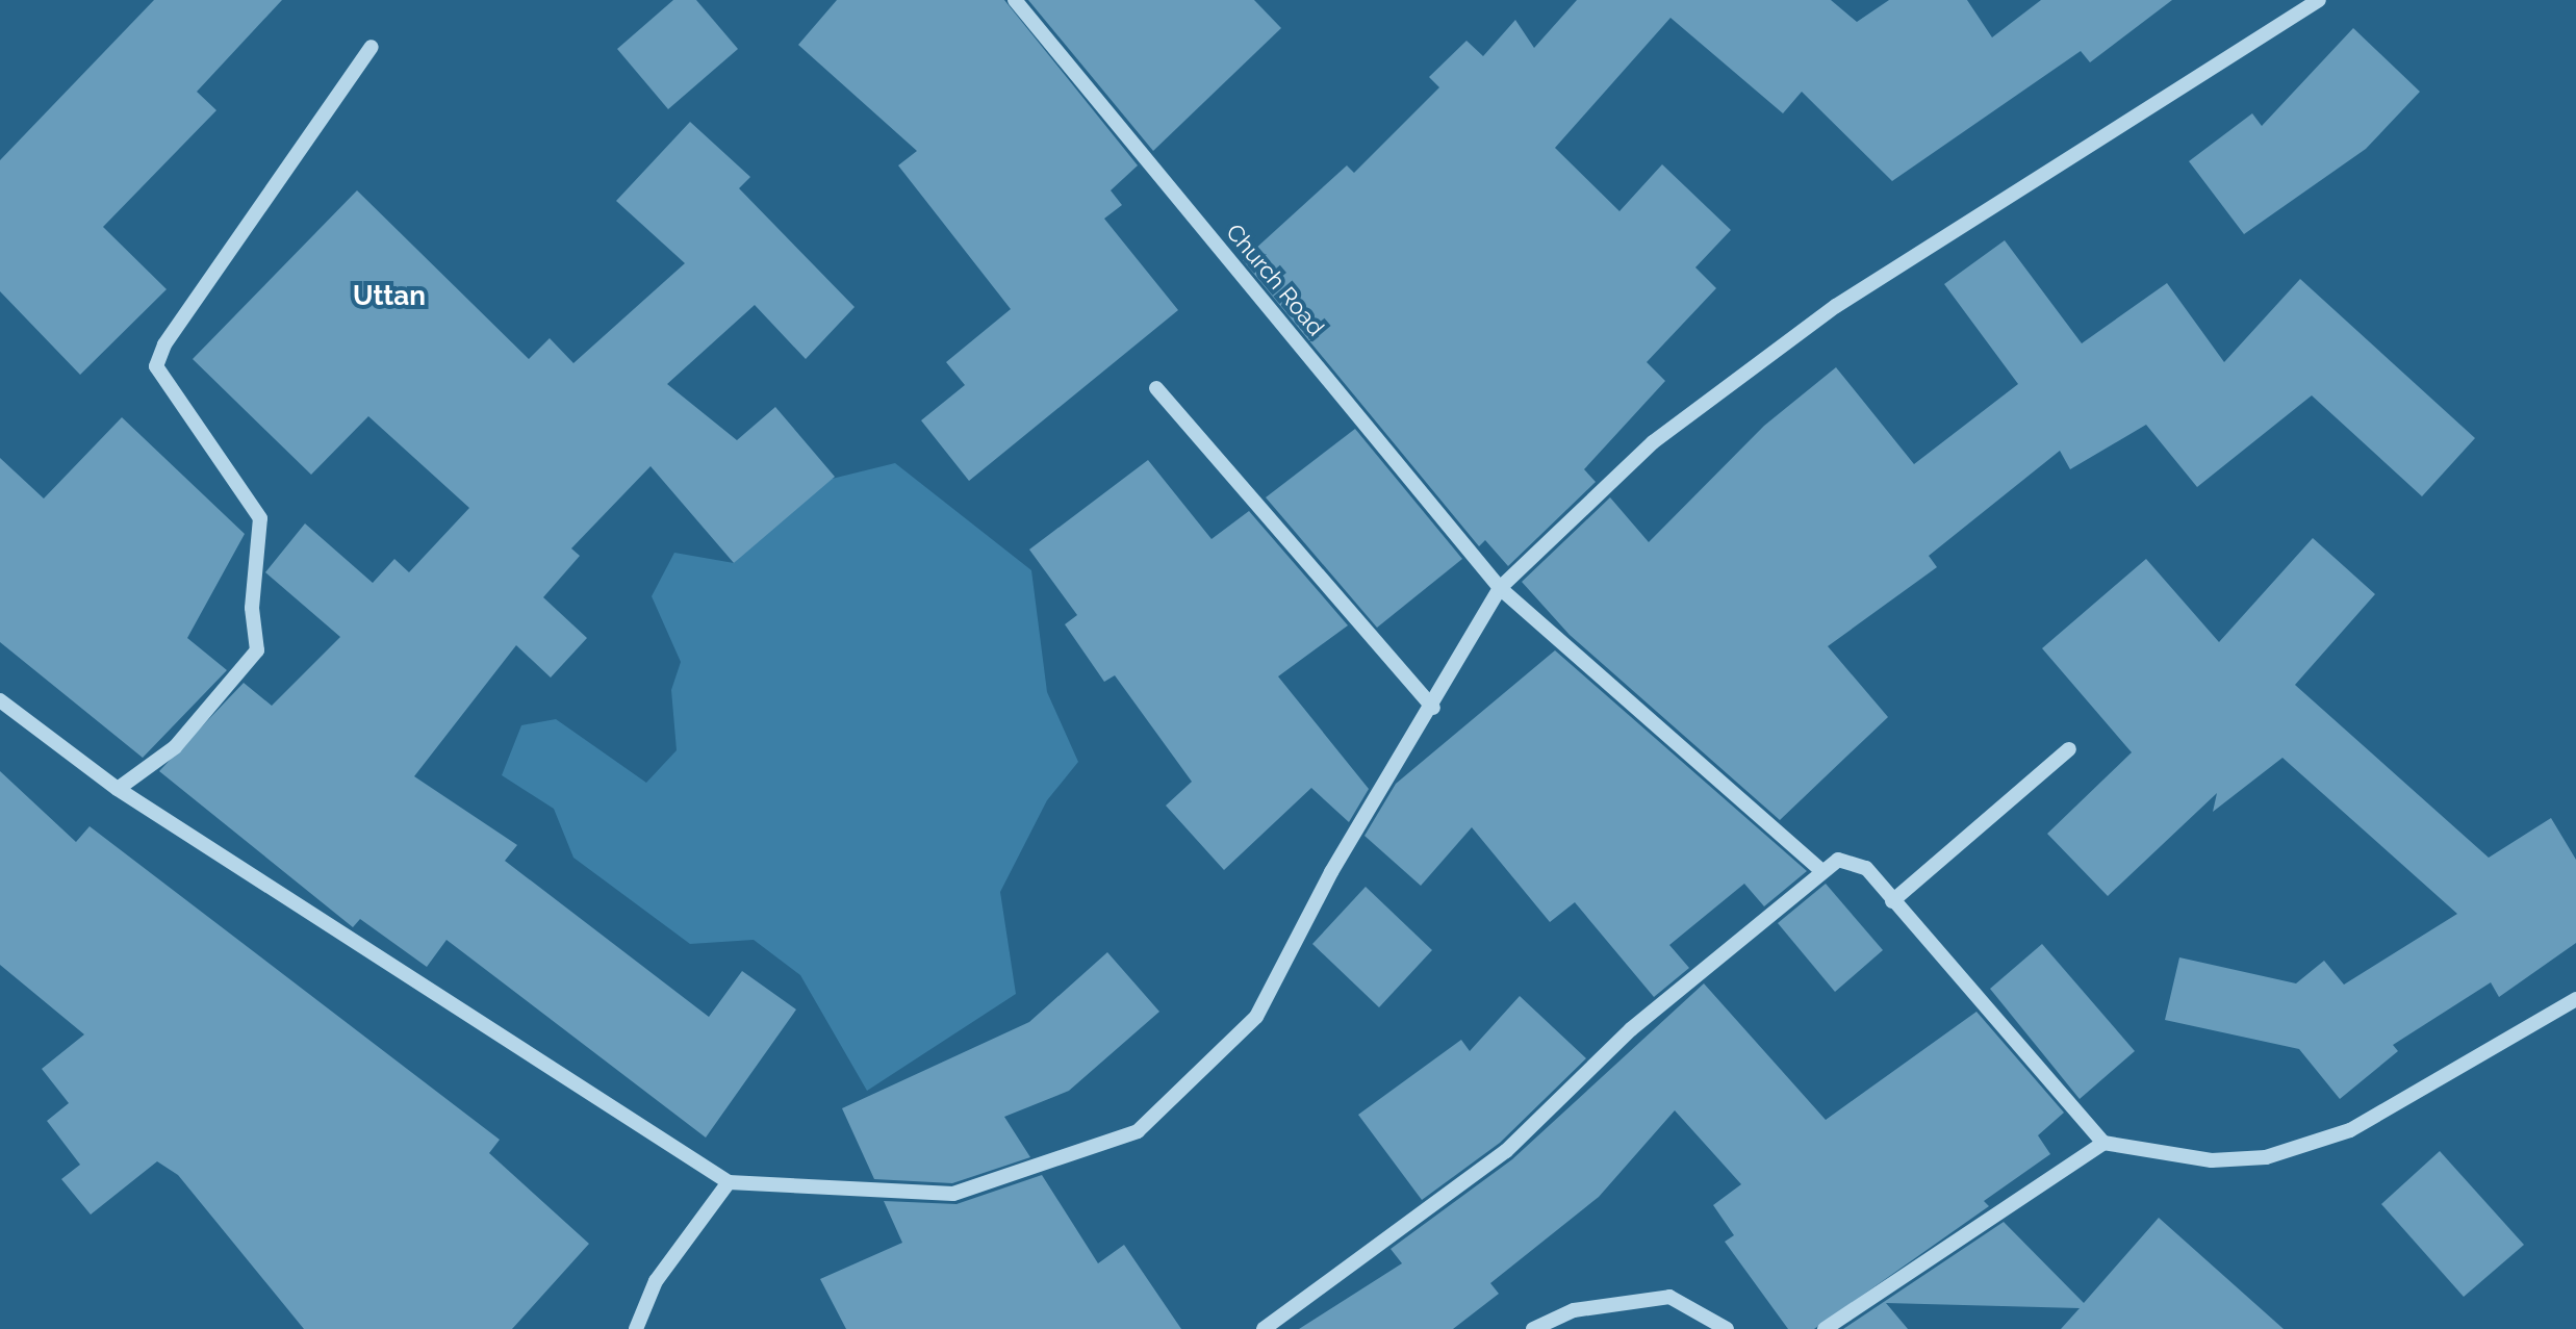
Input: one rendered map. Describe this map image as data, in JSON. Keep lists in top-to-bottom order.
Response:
{
  "streets": {
    "street": ["Church Road"]
  },
  "districts": ["Uttan"]
}
